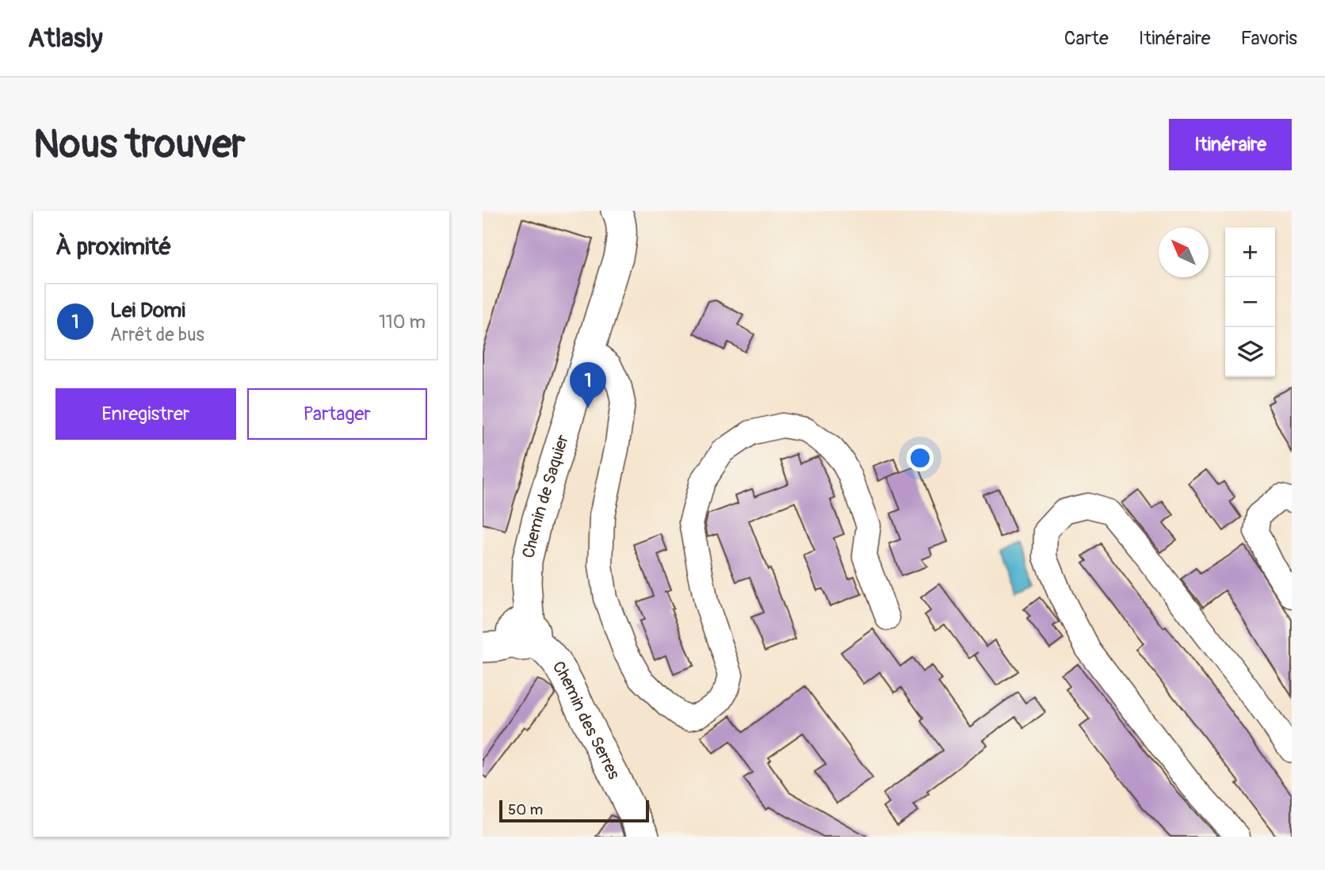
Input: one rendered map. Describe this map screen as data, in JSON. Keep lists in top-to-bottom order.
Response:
{
  "streets": {
    "street": ["Chemin de Saquier", "Chemin des Serres"]
  },
  "crossings": [
    ["Chemin de Saquier", "Chemin des Serres"]
  ],
  "scale_bar": "50 m",
  "north": "top left",
  "page": {
    "header": "Atlasly",
    "nav": ["Carte", "Itinéraire", "Favoris"],
    "buttons": [
      "Itinéraire",
      ["Enregistrer", "Partager"]
    ],
    "title": "Nous trouver",
    "heading": "À proximité",
    "map_buttons": ["+", "−"],
    "list": [
      {
        "mark": "1",
        "name": "Lei Domi",
        "note": "Arrêt de bus",
        "value": "110 m"
      }
    ],
    "pins": "1",
    "scale": "50 m"
  }
}
